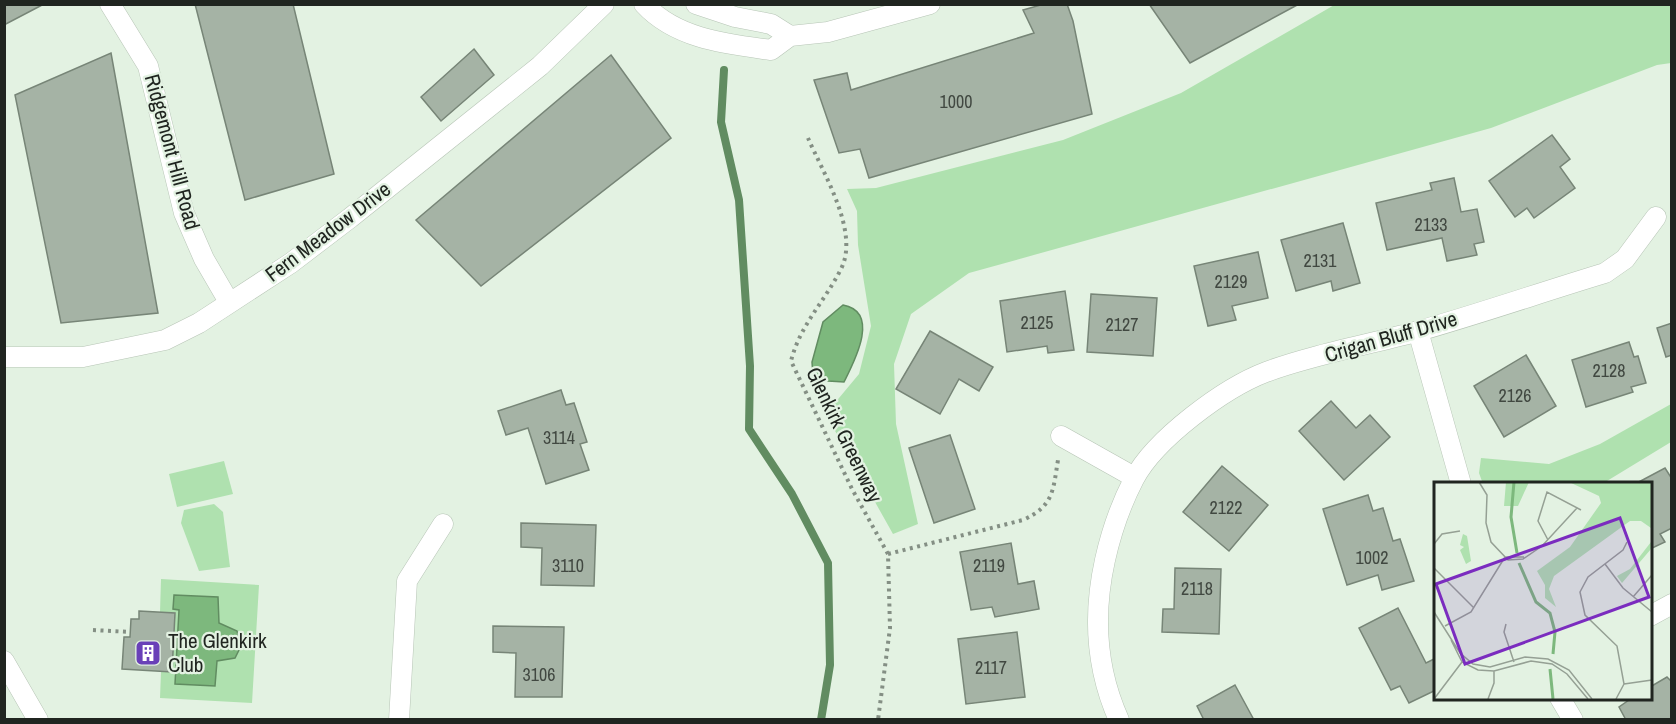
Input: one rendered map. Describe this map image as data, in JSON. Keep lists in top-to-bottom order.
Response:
{
  "streets": {
    "street": ["Ridgemont Hill Road", "Fern Meadow Drive", "Crigan Bluff Drive"],
    "path": ["Glenkirk Greenway"]
  },
  "crossings": [
    ["Ridgemont Hill Road", "Fern Meadow Drive"]
  ],
  "places": {
    "building": ["The Glenkirk Club"]
  },
  "house_numbers": [
    "1000",
    "2133",
    "2131",
    "2129",
    "2125",
    "2127",
    "2128",
    "2126",
    "3114",
    "2122",
    "1002",
    "3110",
    "2119",
    "2118",
    "2117",
    "3106"
  ]
}
